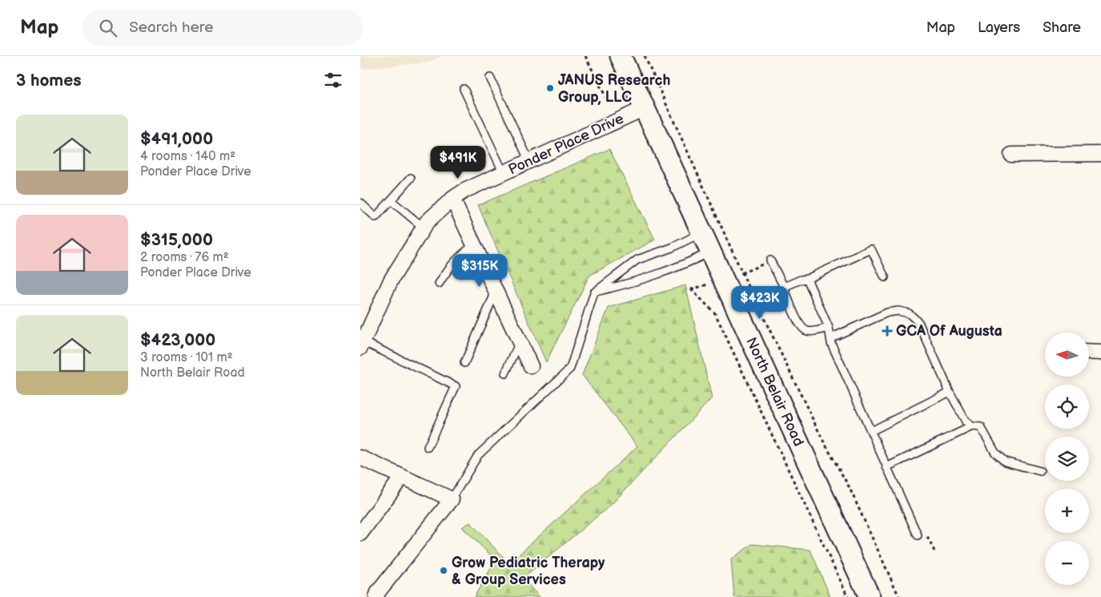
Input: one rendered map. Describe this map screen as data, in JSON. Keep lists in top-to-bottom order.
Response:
{
  "streets": {
    "main road": ["North Belair Road"],
    "street": ["Ponder Place Drive"]
  },
  "crossings": [
    ["Ponder Place Drive", "North Belair Road"]
  ],
  "places": {
    "other": ["JANUS Research Group, LLC", "Grow Pediatric Therapy & Group Services"],
    "health": ["GCA Of Augusta"]
  },
  "north": "left",
  "page": {
    "header": "Map",
    "search": "Search here",
    "nav": ["Map", "Layers", "Share"],
    "heading": "3 homes",
    "list": [
      {
        "name": "$491,000",
        "note": "4 rooms · 140 m² · Ponder Place Drive"
      },
      {
        "name": "$315,000",
        "note": "2 rooms · 76 m² · Ponder Place Drive"
      },
      {
        "name": "$423,000",
        "note": "3 rooms · 101 m² · North Belair Road"
      }
    ],
    "price": ["$491K", "$315K", "$423K"],
    "map_buttons": ["+", "−"]
  }
}
